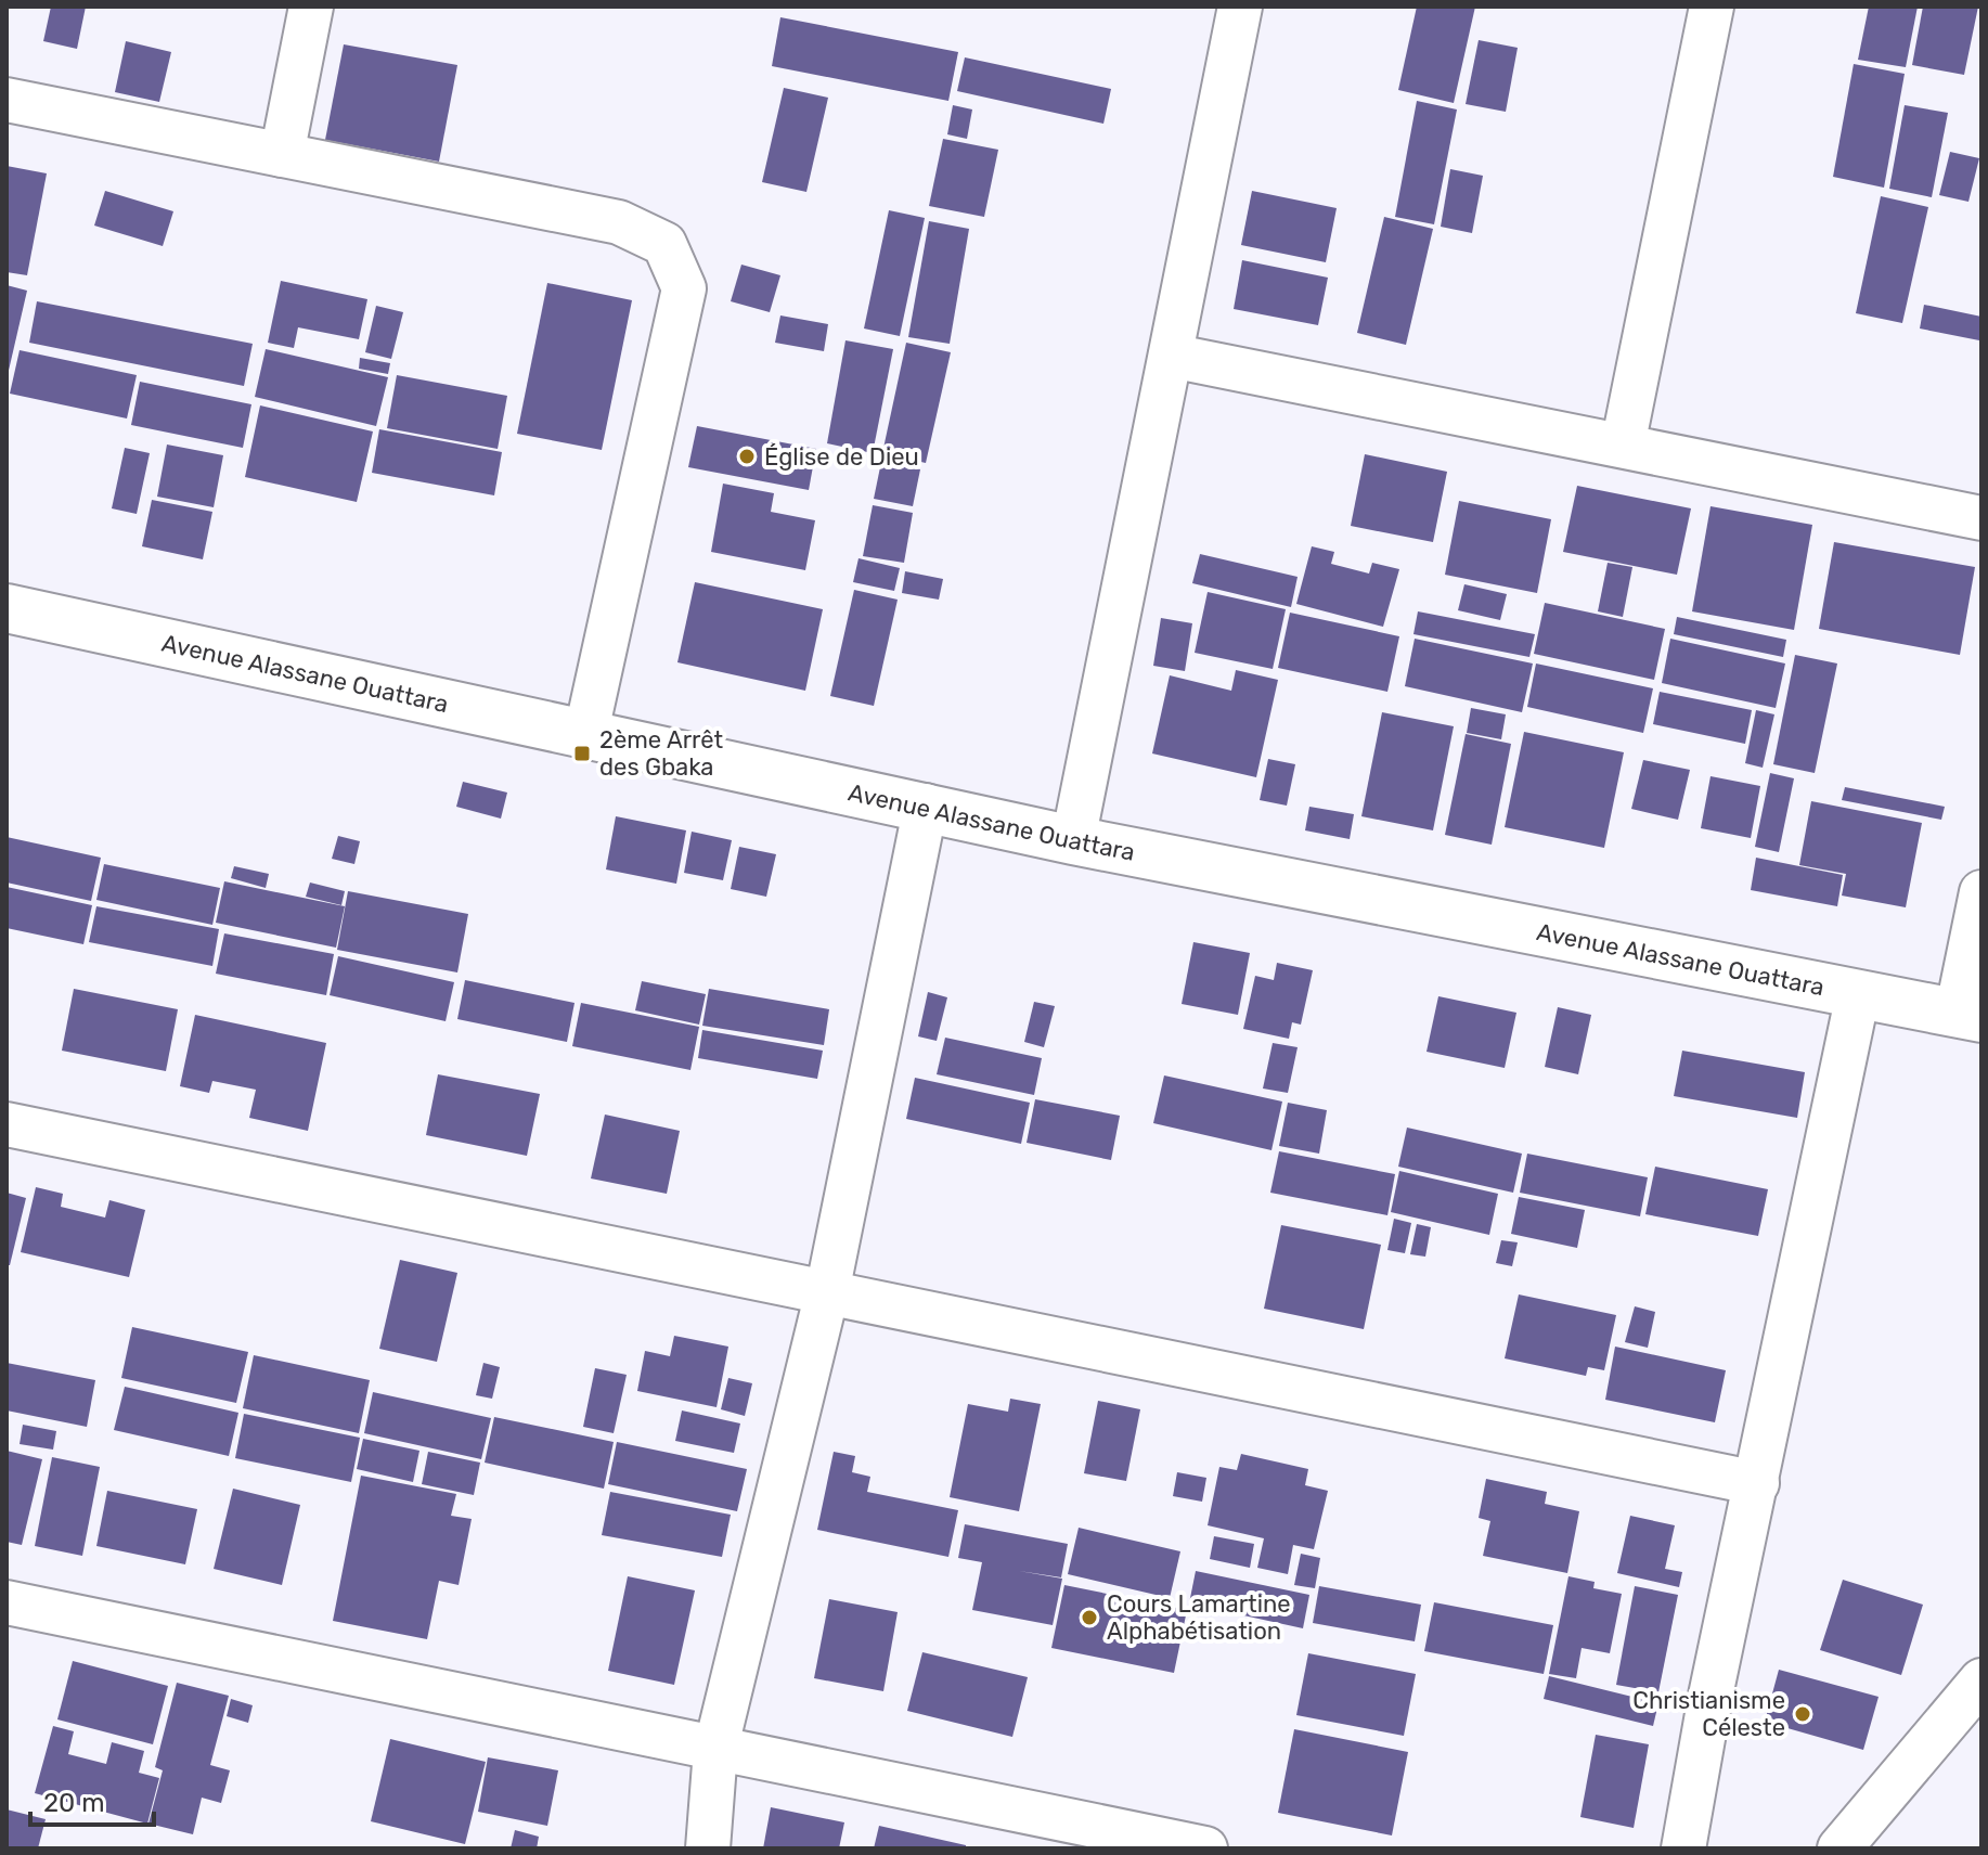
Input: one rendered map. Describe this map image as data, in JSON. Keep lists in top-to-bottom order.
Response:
{
  "streets": {
    "street": ["Avenue Alassane Ouattara"]
  },
  "places": {
    "other": ["Église de Dieu", "Cours Lamartine Alphabétisation", "Christianisme Céleste"],
    "transit": ["2ème Arrêt des Gbaka"]
  },
  "scale_bar": "20 m"
}
